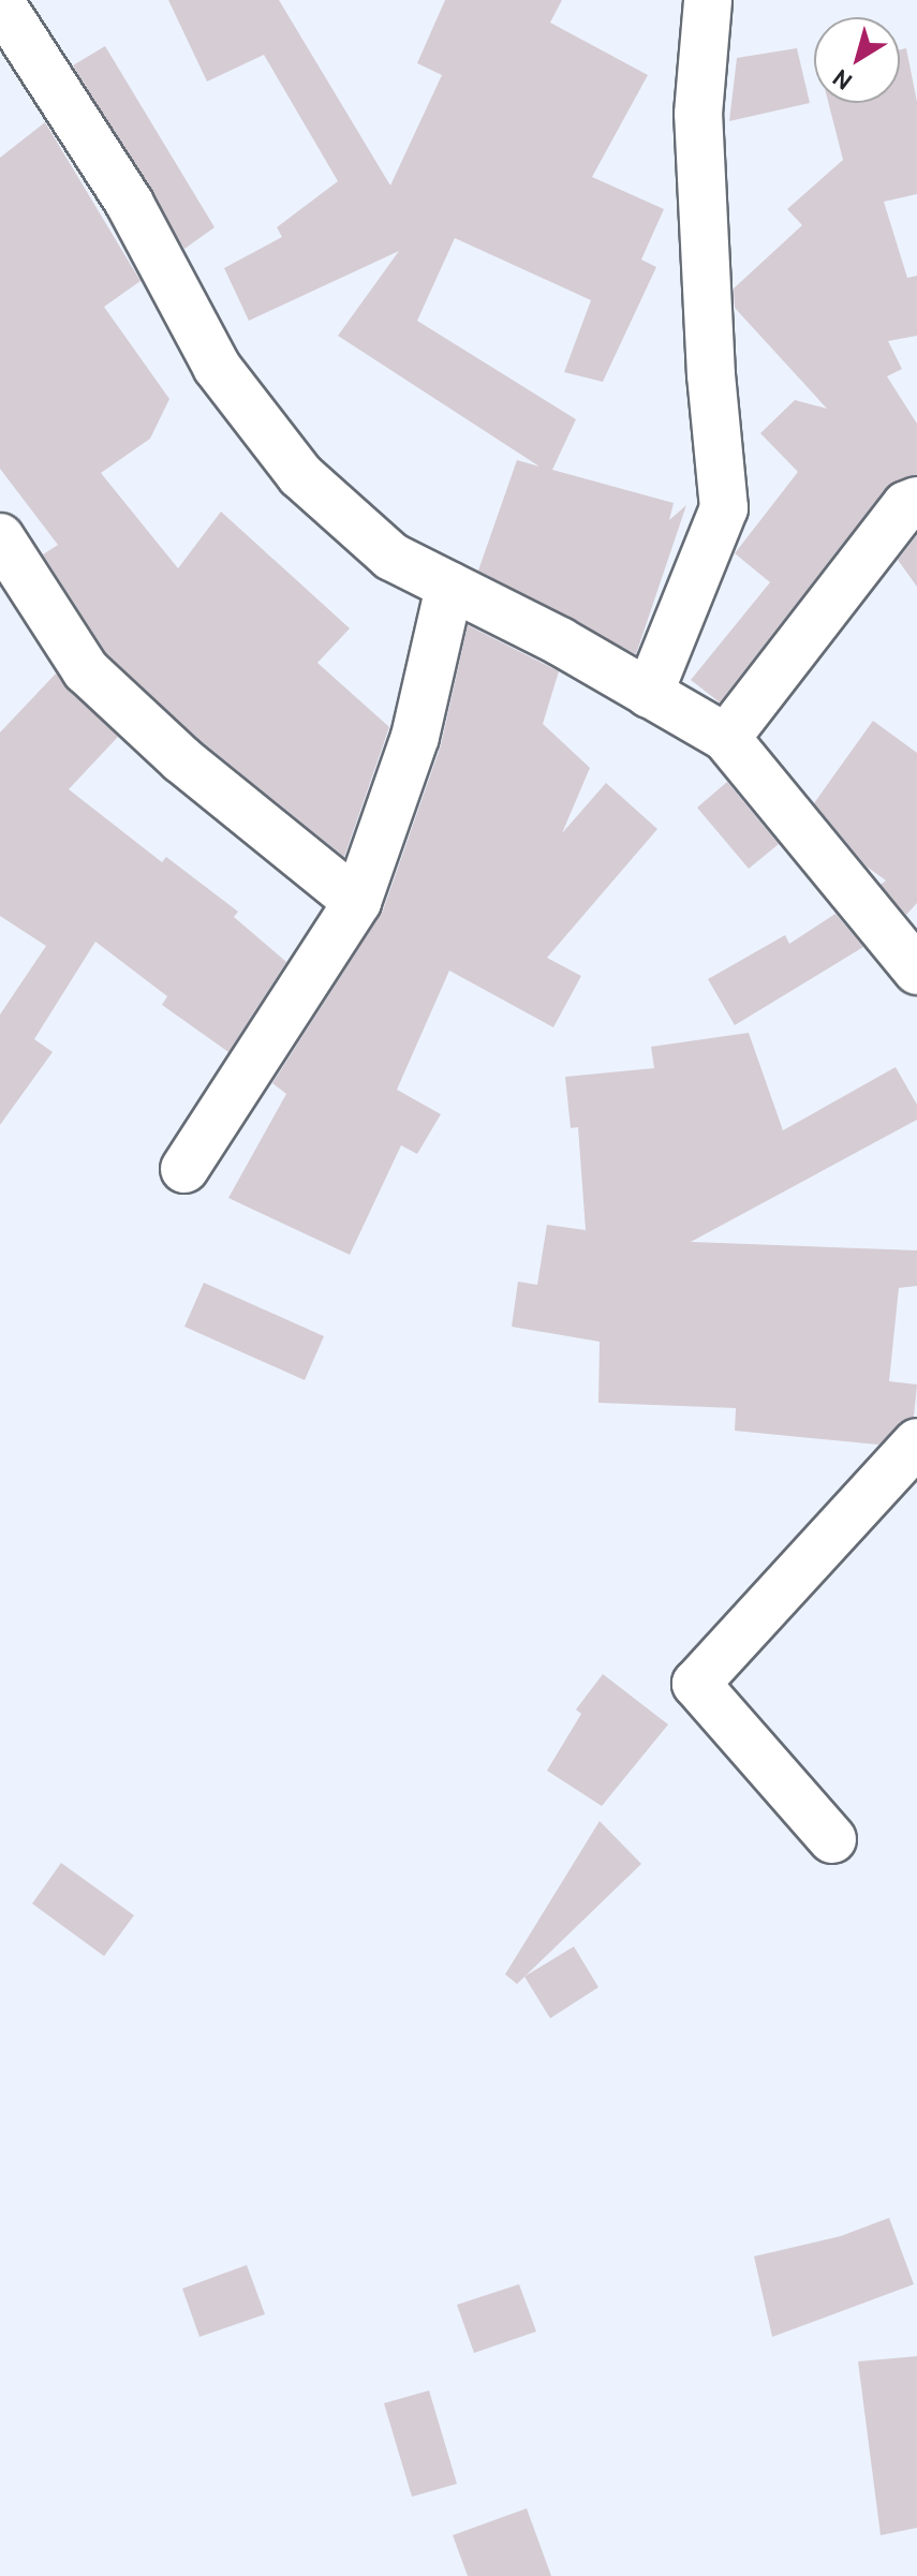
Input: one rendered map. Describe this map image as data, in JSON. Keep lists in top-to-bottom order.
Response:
{
  "north": "bottom left"
}
